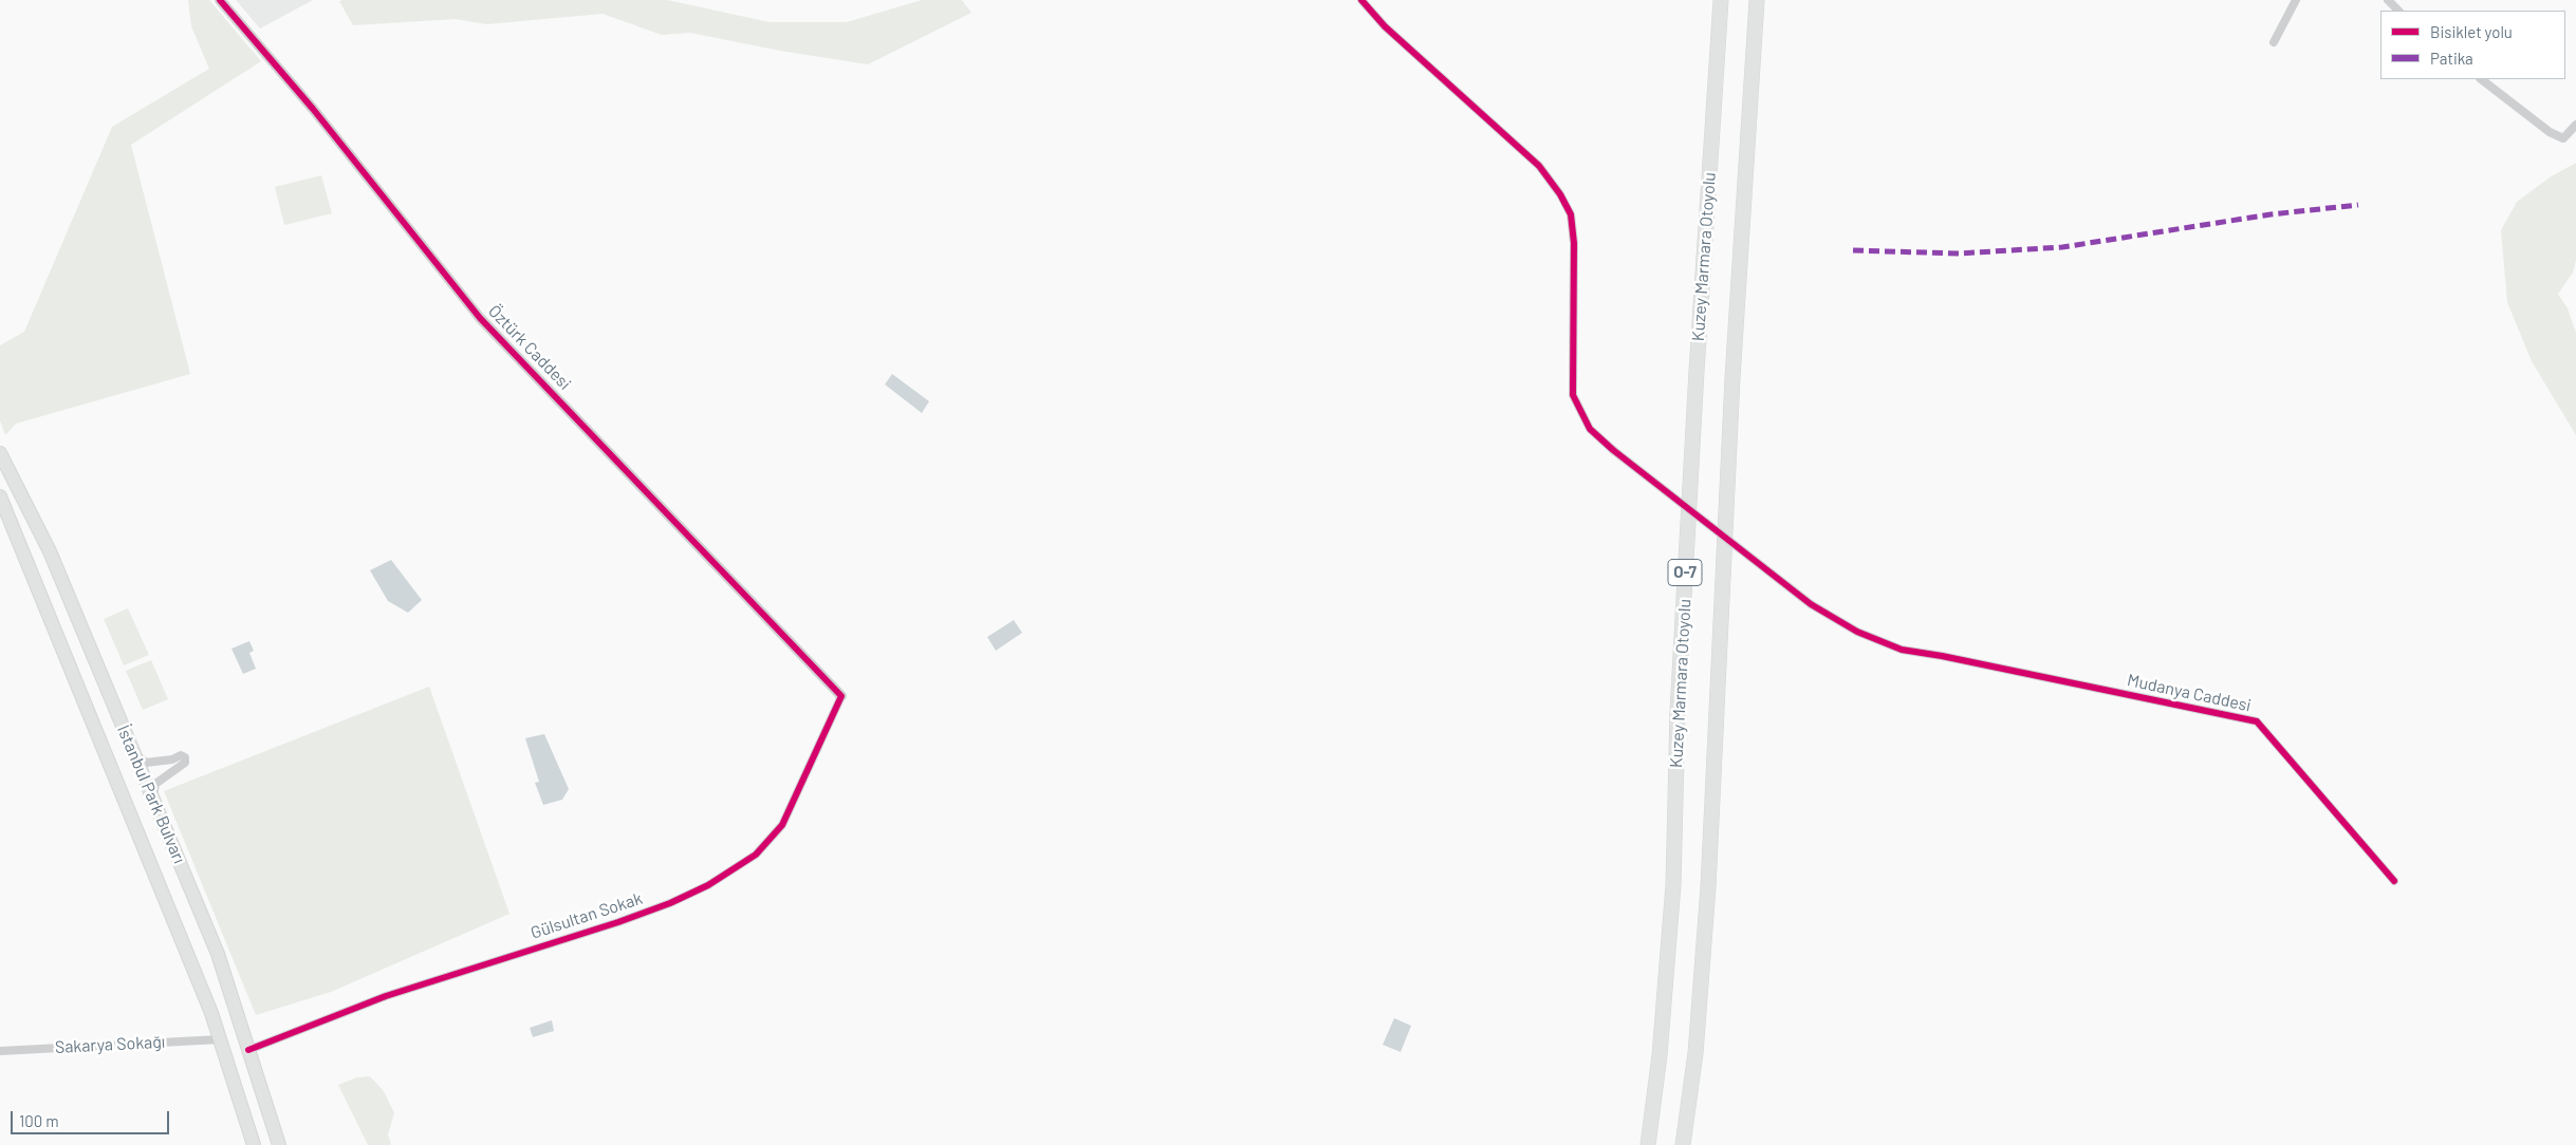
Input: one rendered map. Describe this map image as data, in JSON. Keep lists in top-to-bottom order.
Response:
{
  "streets": {
    "highway": ["Kuzey Marmara Otoyolu", "O-7", "İstanbul Park Bulvarı"],
    "street": [
      "Öztürk Caddesi",
      "Mudanya Caddesi",
      "Gülsultan Sokak",
      "Sakarya Sokağı"
    ]
  },
  "crossings": [
    ["Öztürk Caddesi", "Gülsultan Sokak"],
    ["İstanbul Park Bulvarı", "Gülsultan Sokak"],
    ["İstanbul Park Bulvarı", "Sakarya Sokağı"]
  ],
  "legend": ["Bisiklet yolu", "Patika"],
  "scale_bar": "100 m"
}
